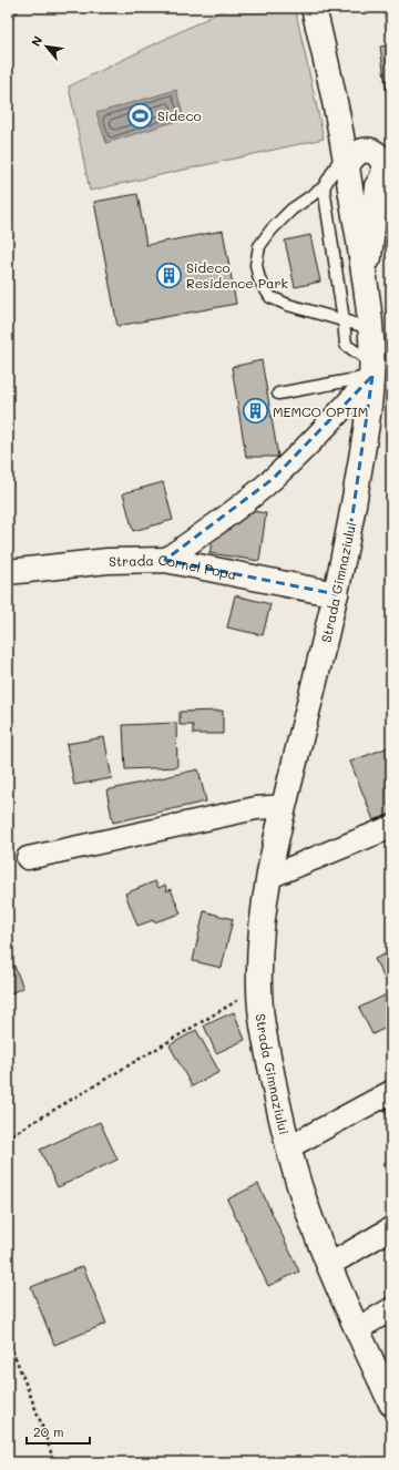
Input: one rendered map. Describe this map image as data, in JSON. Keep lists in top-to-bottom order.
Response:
{
  "streets": {
    "main road": ["Strada Cornel Popa", "Strada Gimnaziului"]
  },
  "crossings": [
    ["Strada Cornel Popa", "Strada Gimnaziului"]
  ],
  "places": {
    "sports": ["Sideco"],
    "building": ["Sideco Residence Park", "MEMCO OPTIM"]
  },
  "scale_bar": "20 m",
  "north": "top left"
}
